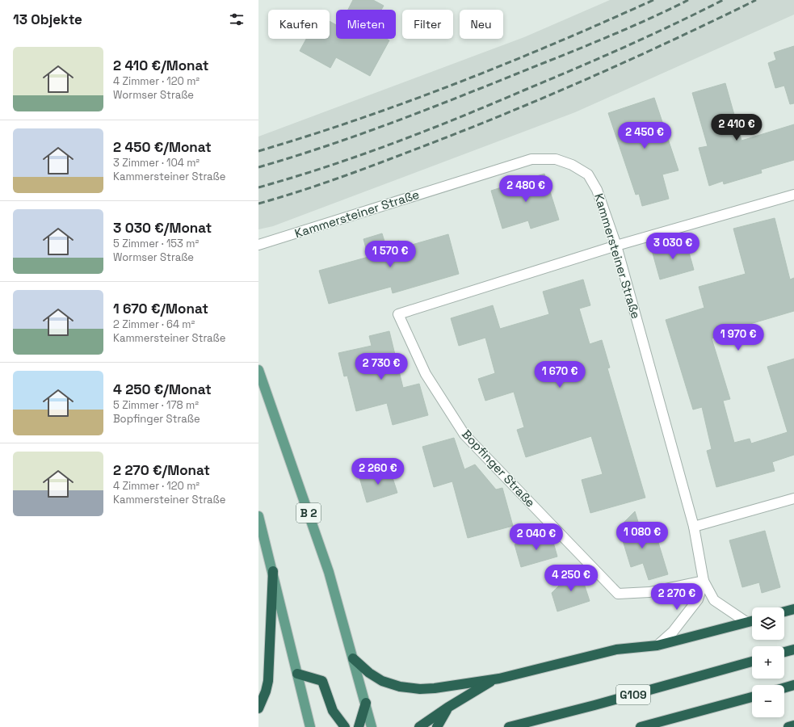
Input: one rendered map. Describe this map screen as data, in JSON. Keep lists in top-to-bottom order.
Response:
{
  "streets": {
    "highway": ["G109"],
    "main road": ["B 2"],
    "street": ["Kammersteiner Straße", "Bopfinger Straße"]
  },
  "crossings": [
    ["Kammersteiner Straße", "Bopfinger Straße"]
  ],
  "page": {
    "heading": "13 Objekte",
    "chip": [
      "Kaufen",
      "Mieten",
      "Filter",
      "Neu"
    ],
    "list": [
      {
        "name": "2 410 €/Monat",
        "note": "4 Zimmer · 120 m² · Wormser Straße"
      },
      {
        "name": "2 450 €/Monat",
        "note": "3 Zimmer · 104 m² · Kammersteiner Straße"
      },
      {
        "name": "3 030 €/Monat",
        "note": "5 Zimmer · 153 m² · Wormser Straße"
      },
      {
        "name": "1 670 €/Monat",
        "note": "2 Zimmer · 64 m² · Kammersteiner Straße"
      },
      {
        "name": "4 250 €/Monat",
        "note": "5 Zimmer · 178 m² · Bopfinger Straße"
      },
      {
        "name": "2 270 €/Monat",
        "note": "4 Zimmer · 120 m² · Kammersteiner Straße"
      }
    ],
    "price": [
      "2 410 €",
      "2 450 €",
      "2 480 €",
      "3 030 €",
      "1 570 €",
      "1 970 €",
      "2 730 €",
      "1 670 €",
      "2 260 €",
      "1 080 €",
      "2 040 €",
      "4 250 €",
      "2 270 €"
    ],
    "map_buttons": ["+", "−"]
  }
}
